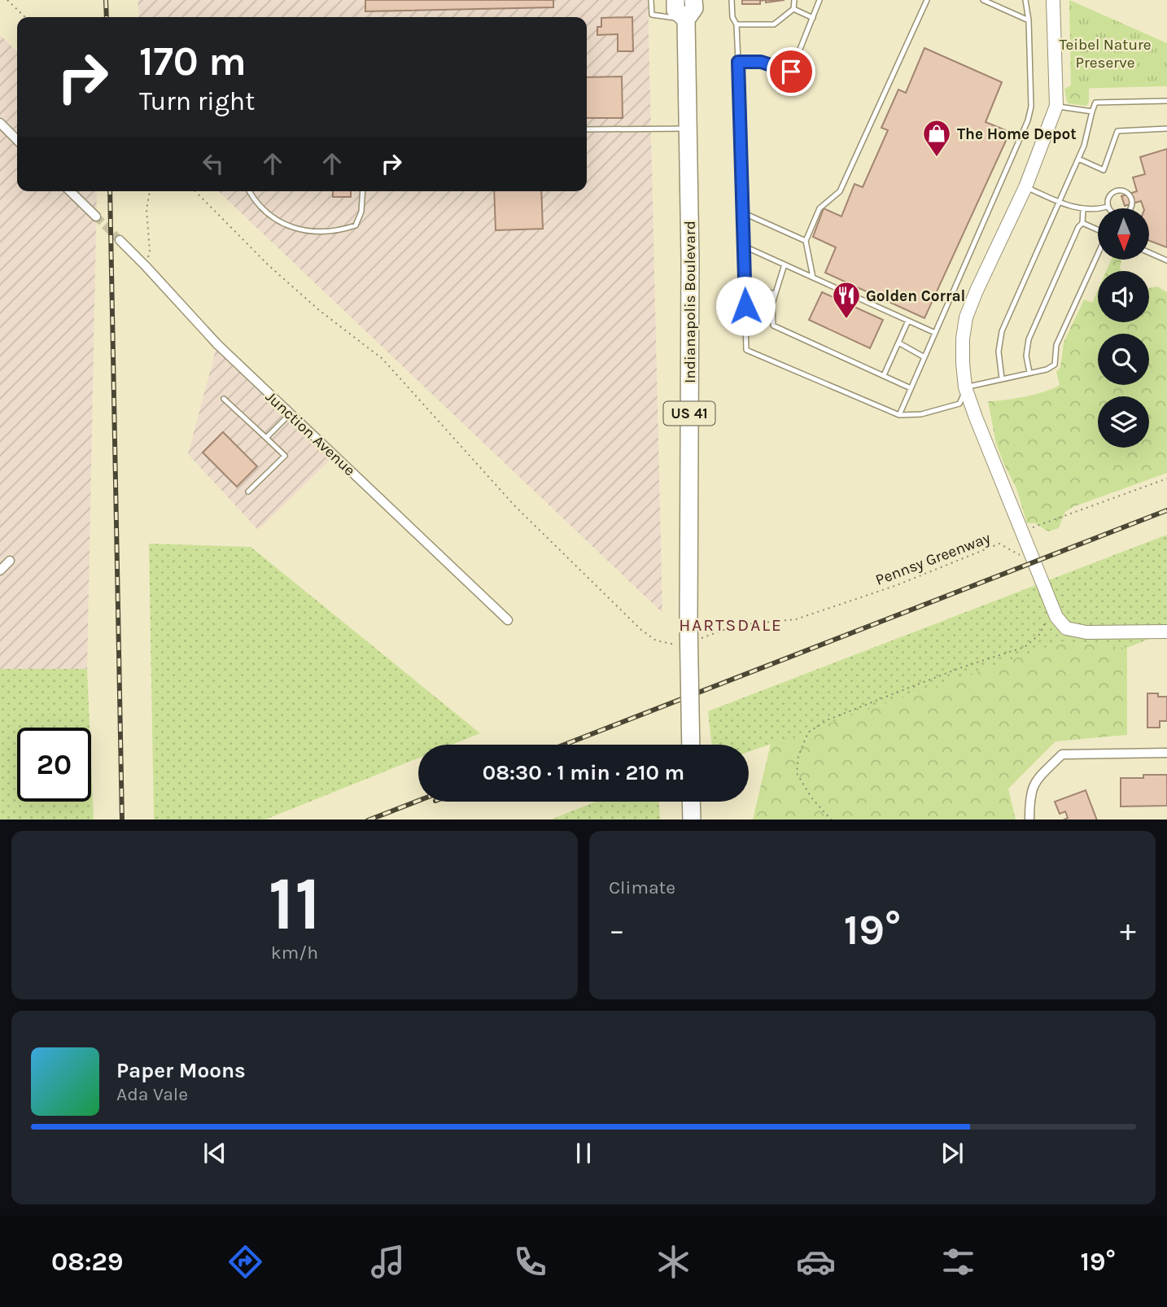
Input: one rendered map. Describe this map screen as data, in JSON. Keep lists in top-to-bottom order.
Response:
{
  "streets": {
    "highway": ["Indianapolis Boulevard", "US 41"],
    "street": ["Junction Avenue"],
    "path": ["Pennsy Greenway"]
  },
  "districts": ["HARTSDALE"],
  "parks": ["Teibel Nature Preserve"],
  "places": {
    "shop": ["The Home Depot"],
    "restaurant": ["Golden Corral"]
  },
  "north": "bottom",
  "page": {
    "turn": ["170 m", "Turn right"],
    "limit": "20",
    "trip": "08:30 · 1 min · 210 m",
    "tile": [
      ["11", "km/h"],
      "Climate"
    ],
    "heat": ["−", "19°", "+"],
    "song": ["Paper Moons", "Ada Vale"],
    "tabs": ["08:29", "19°"]
  }
}
